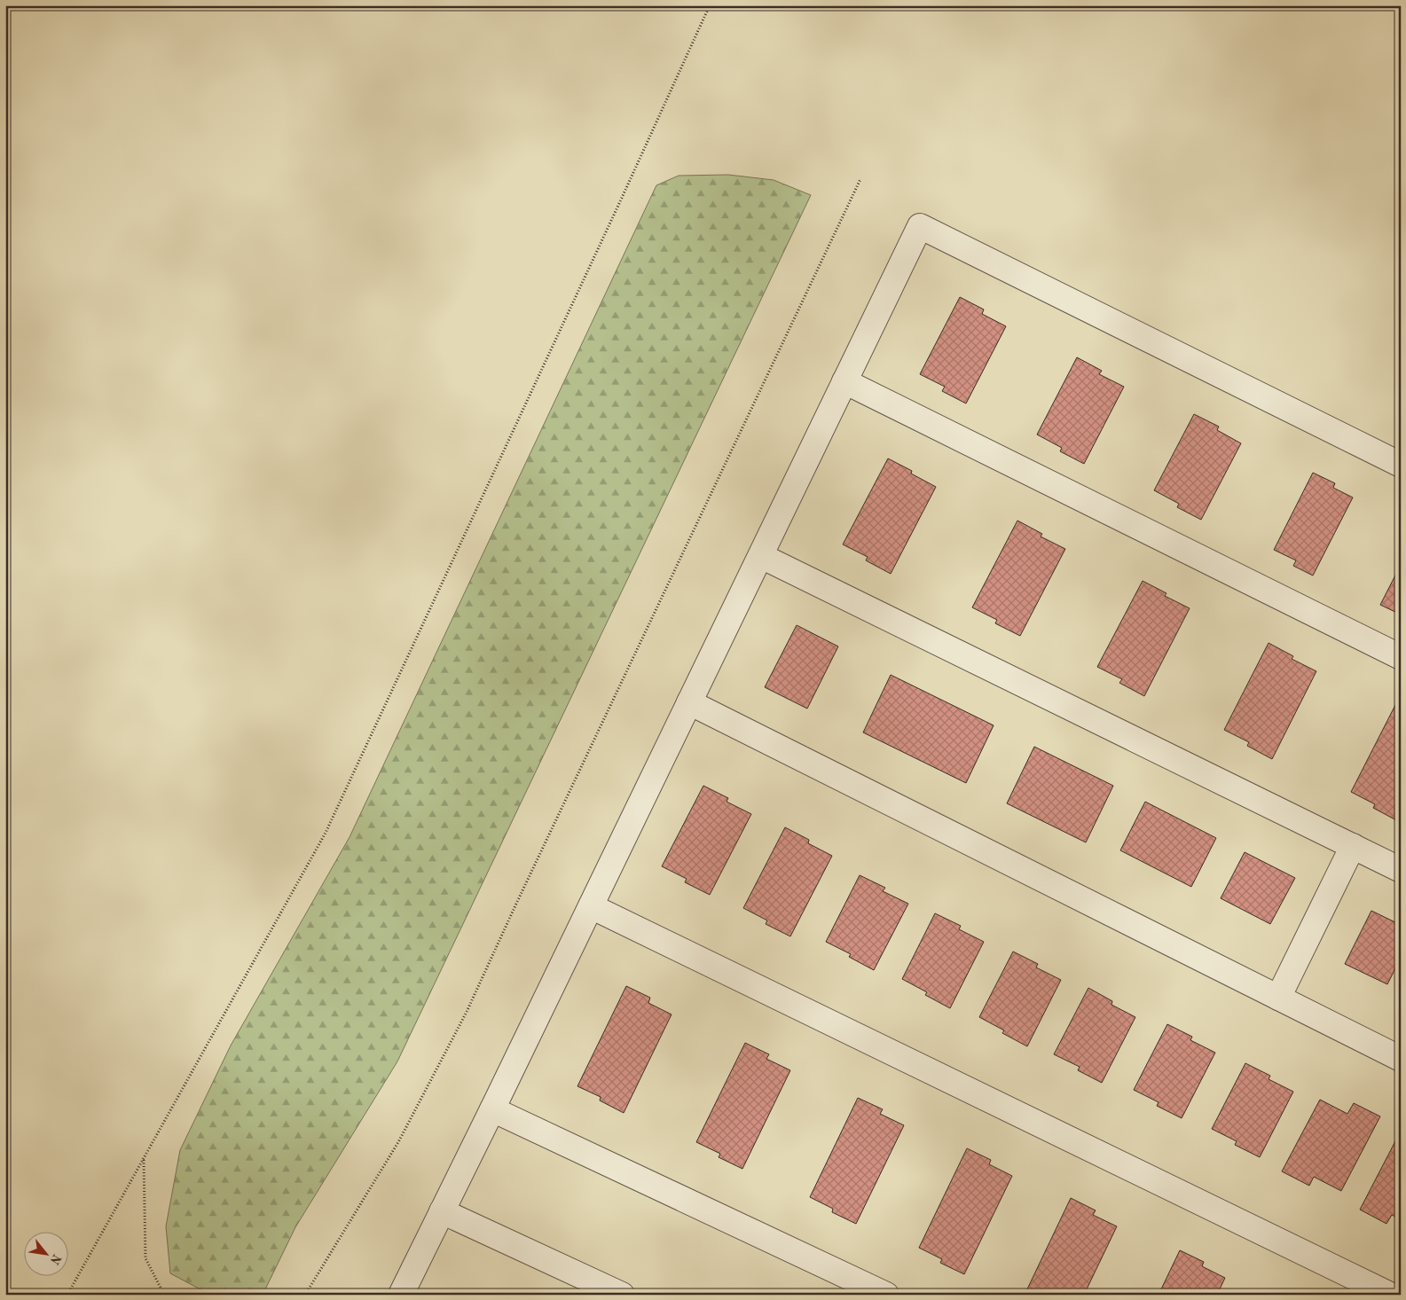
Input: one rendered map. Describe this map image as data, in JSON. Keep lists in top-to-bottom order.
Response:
{
  "north": "bottom right"
}
